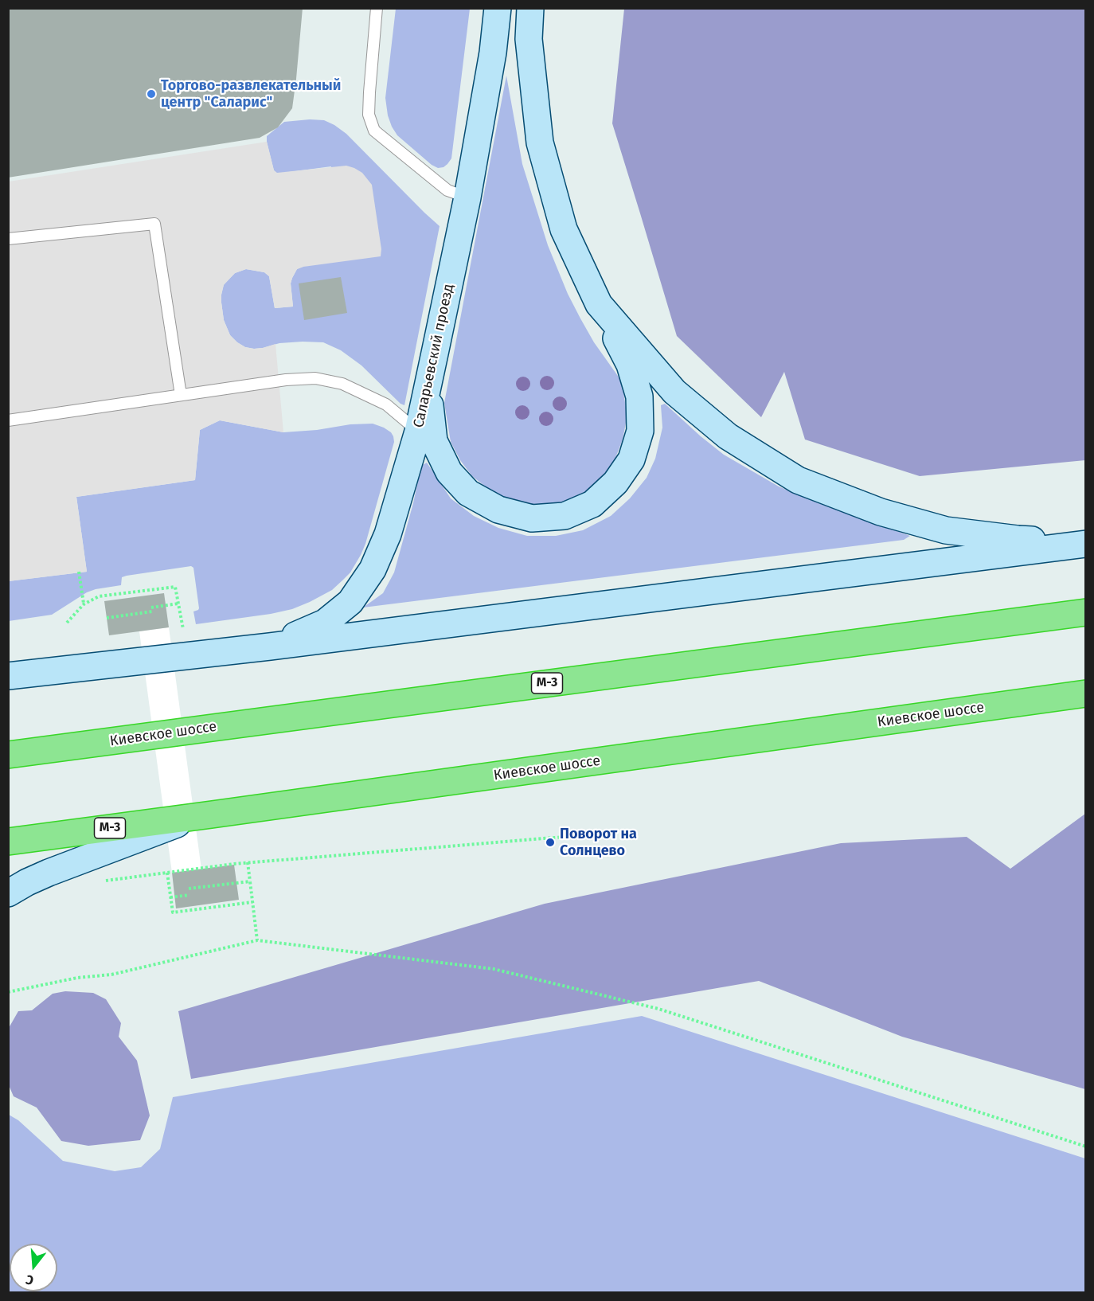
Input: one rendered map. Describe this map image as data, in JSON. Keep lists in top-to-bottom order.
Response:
{
  "streets": {
    "highway": ["М-3", "Киевское шоссе"],
    "street": ["Саларьевский проезд"]
  },
  "places": ["Торгово-развлекательный центр \"Саларис\"", "Поворот на Солнцево"],
  "north": "bottom"
}
